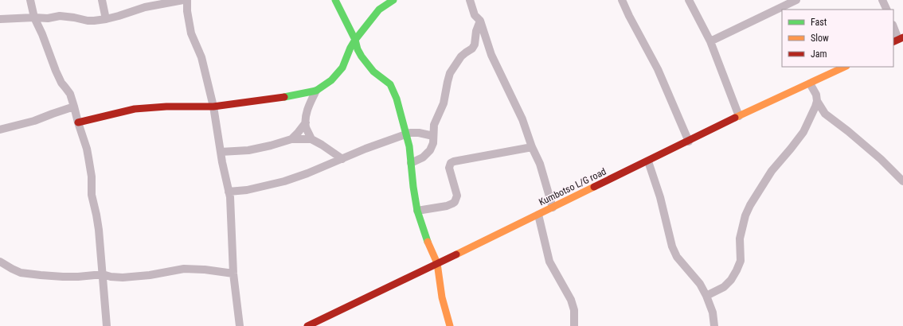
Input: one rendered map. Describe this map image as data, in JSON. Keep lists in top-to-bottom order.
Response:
{
  "streets": {
    "street": ["Kumbotso L/G road"]
  },
  "legend": ["Fast", "Slow", "Jam"]
}
